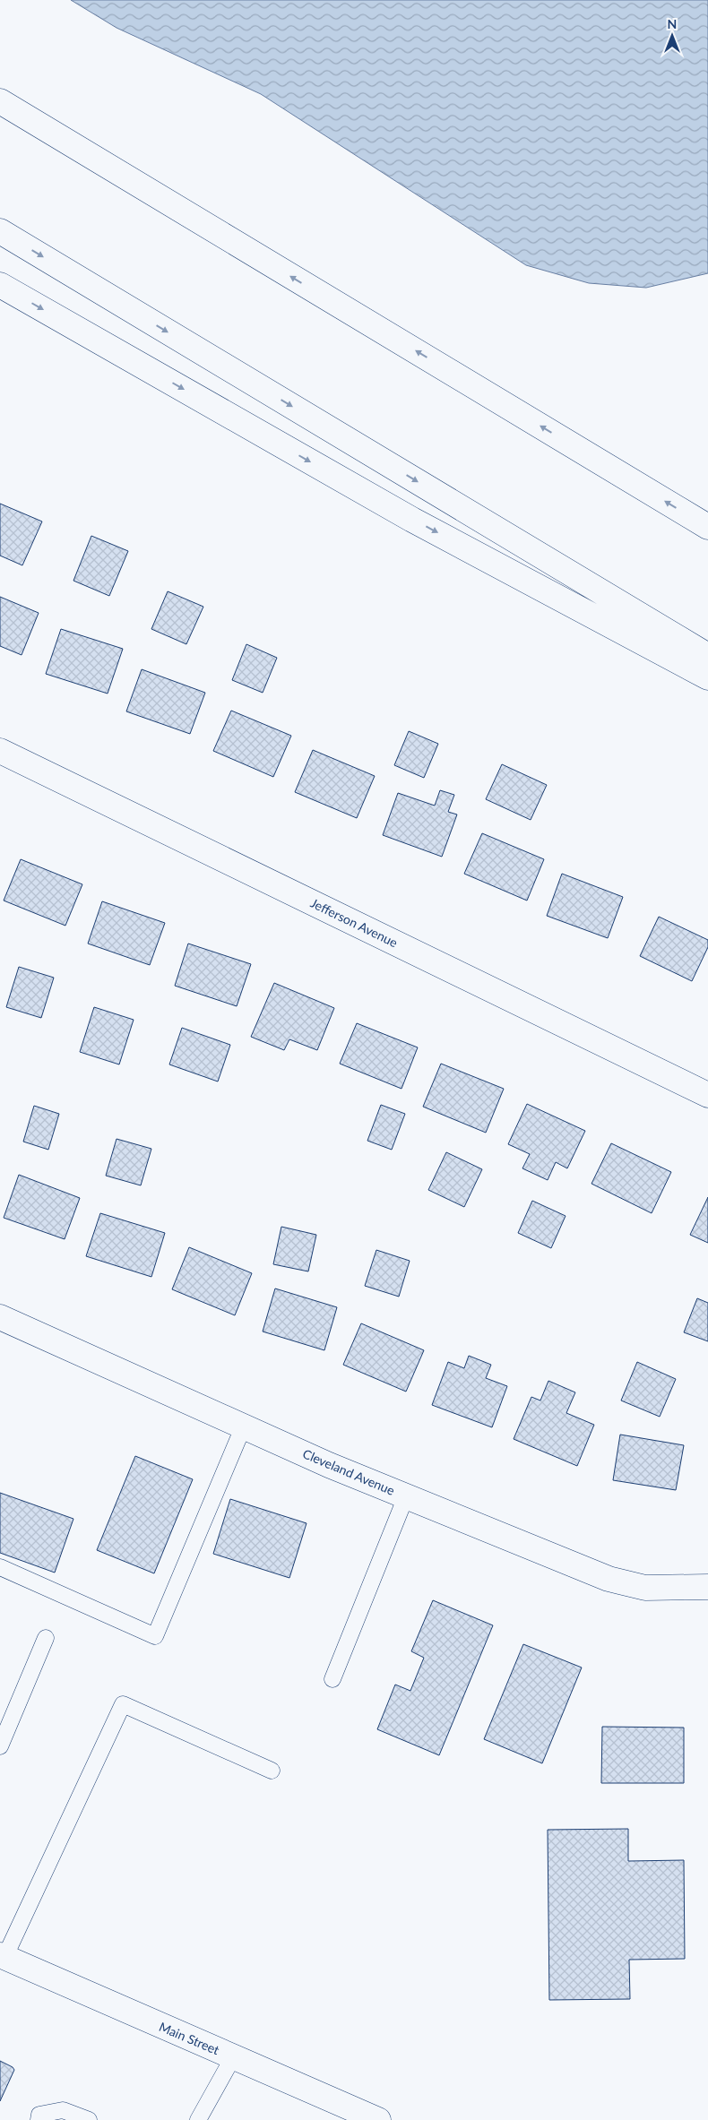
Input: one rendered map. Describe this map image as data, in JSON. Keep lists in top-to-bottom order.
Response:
{
  "streets": {
    "main road": ["Jefferson Avenue", "Cleveland Avenue", "Main Street"]
  },
  "north": "top"
}
